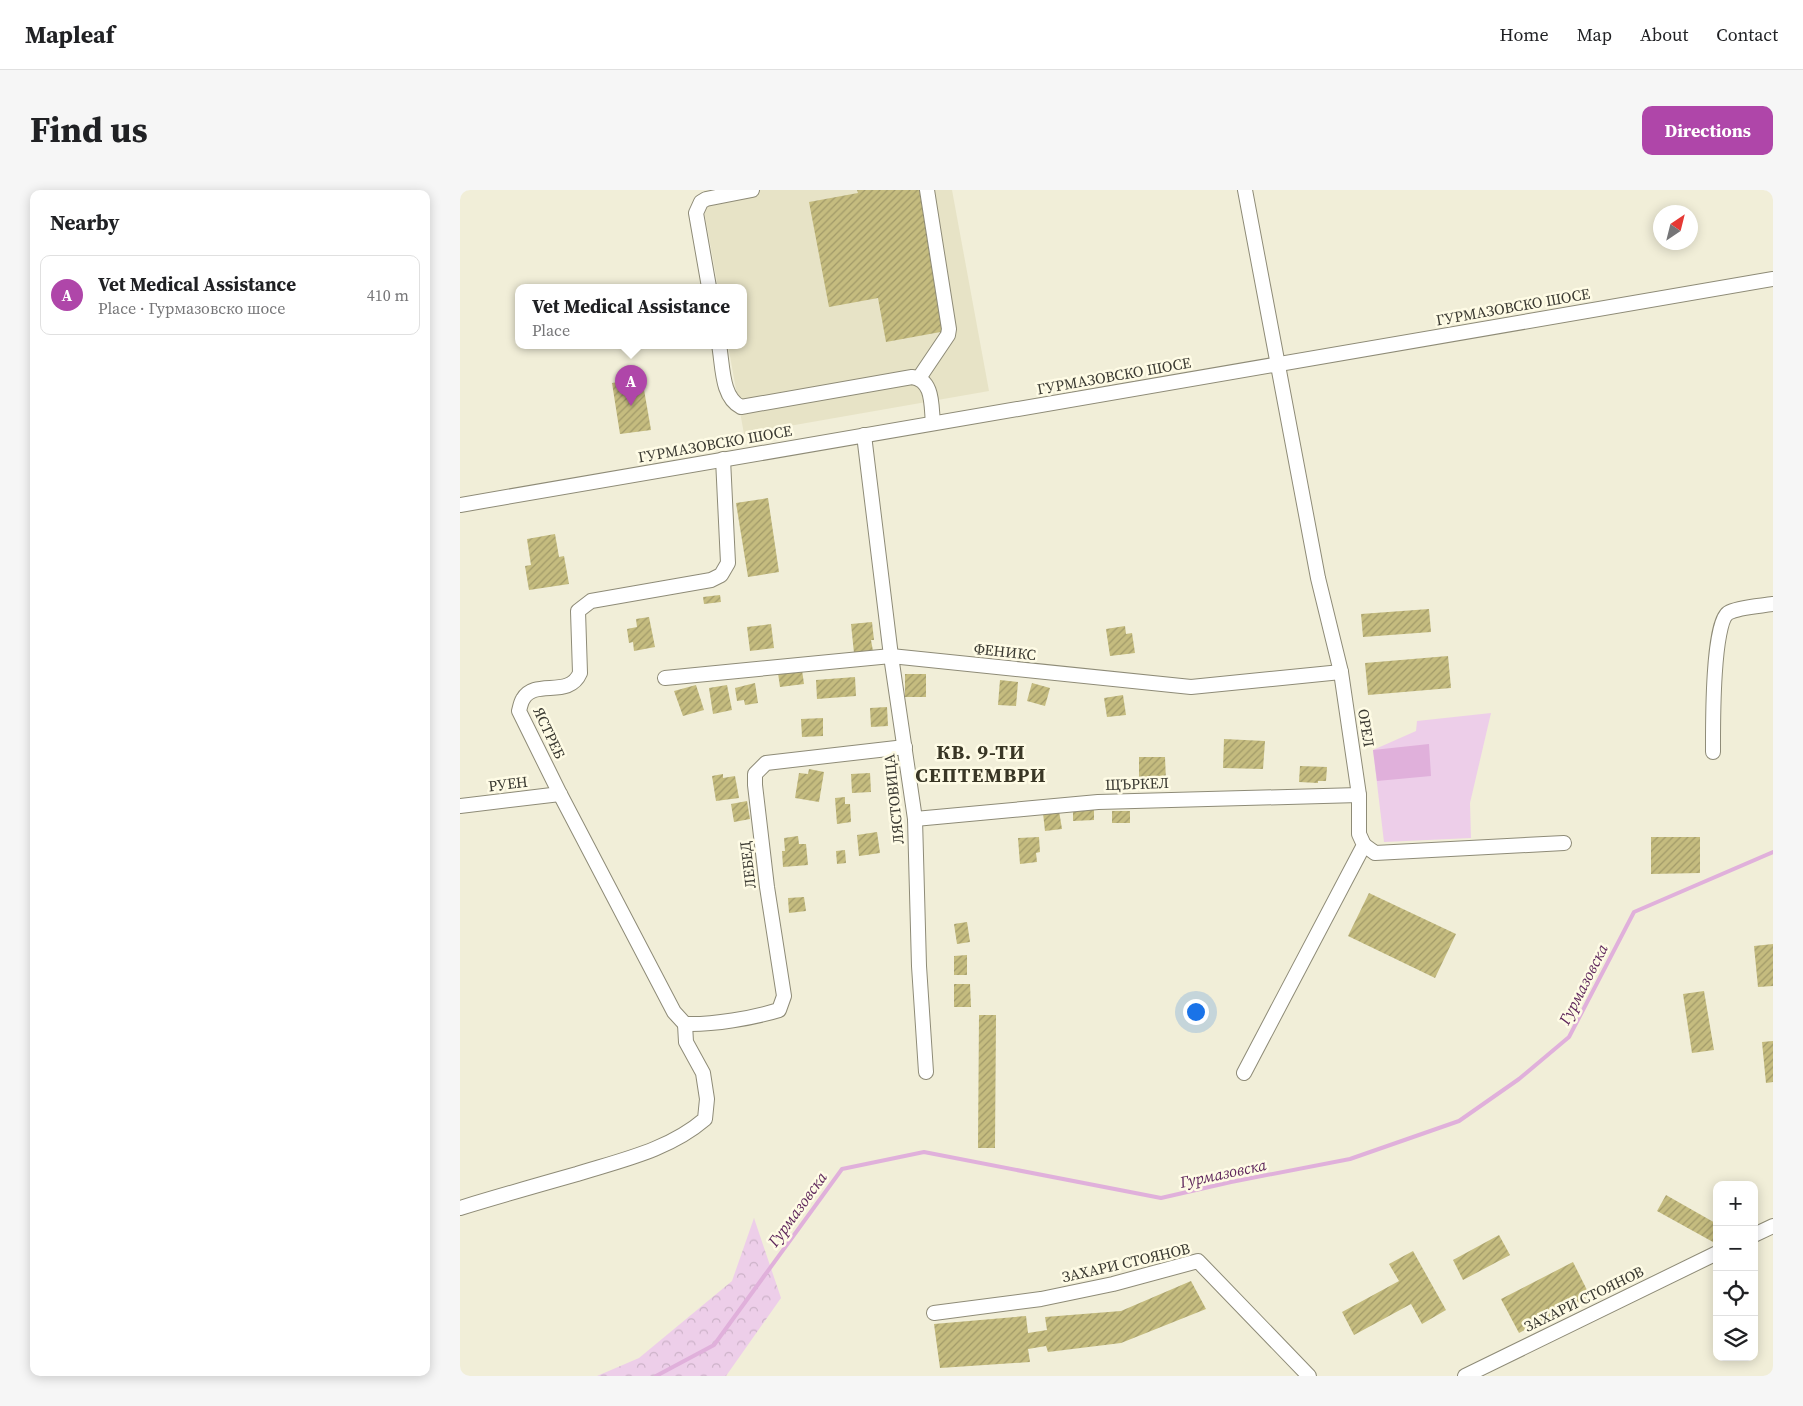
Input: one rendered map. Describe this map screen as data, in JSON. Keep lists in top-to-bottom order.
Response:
{
  "streets": {
    "street": [
      "ГУРМАЗОВСКО ШОСЕ",
      "ФЕНИКС",
      "ОРЕЛ",
      "ЯСТРЕБ",
      "РУЕН",
      "ЩЪРКЕЛ",
      "ЛЯСТОВИЦА",
      "ЛЕБЕД",
      "ЗАХАРИ СТОЯНОВ"
    ]
  },
  "crossings": [
    ["ГУРМАЗОВСКО ШОСЕ", "ОРЕЛ"],
    ["ГУРМАЗОВСКО ШОСЕ", "ЯСТРЕБ"],
    ["ГУРМАЗОВСКО ШОСЕ", "ЛЯСТОВИЦА"],
    ["ФЕНИКС", "ОРЕЛ"],
    ["ФЕНИКС", "ЛЯСТОВИЦА"],
    ["ОРЕЛ", "ЩЪРКЕЛ"],
    ["ЯСТРЕБ", "РУЕН"],
    ["ЯСТРЕБ", "ЛЕБЕД"],
    ["ЩЪРКЕЛ", "ЛЯСТОВИЦА"],
    ["ЛЯСТОВИЦА", "ЛЕБЕД"]
  ],
  "districts": ["КВ. 9-ТИ СЕПТЕМВРИ"],
  "water": ["Гурмазовска"],
  "north": "top right",
  "page": {
    "header": "Mapleaf",
    "nav": [
      "Home",
      "Map",
      "About",
      "Contact"
    ],
    "title": "Find us",
    "buttons": "Directions",
    "heading": "Nearby",
    "list": [
      {
        "mark": "A",
        "name": "Vet Medical Assistance",
        "note": "Place · Гурмазовско шосе",
        "value": "410 m"
      }
    ],
    "popup": ["Vet Medical Assistance", "Place"],
    "pins": "A",
    "map_buttons": ["+", "−"]
  }
}
